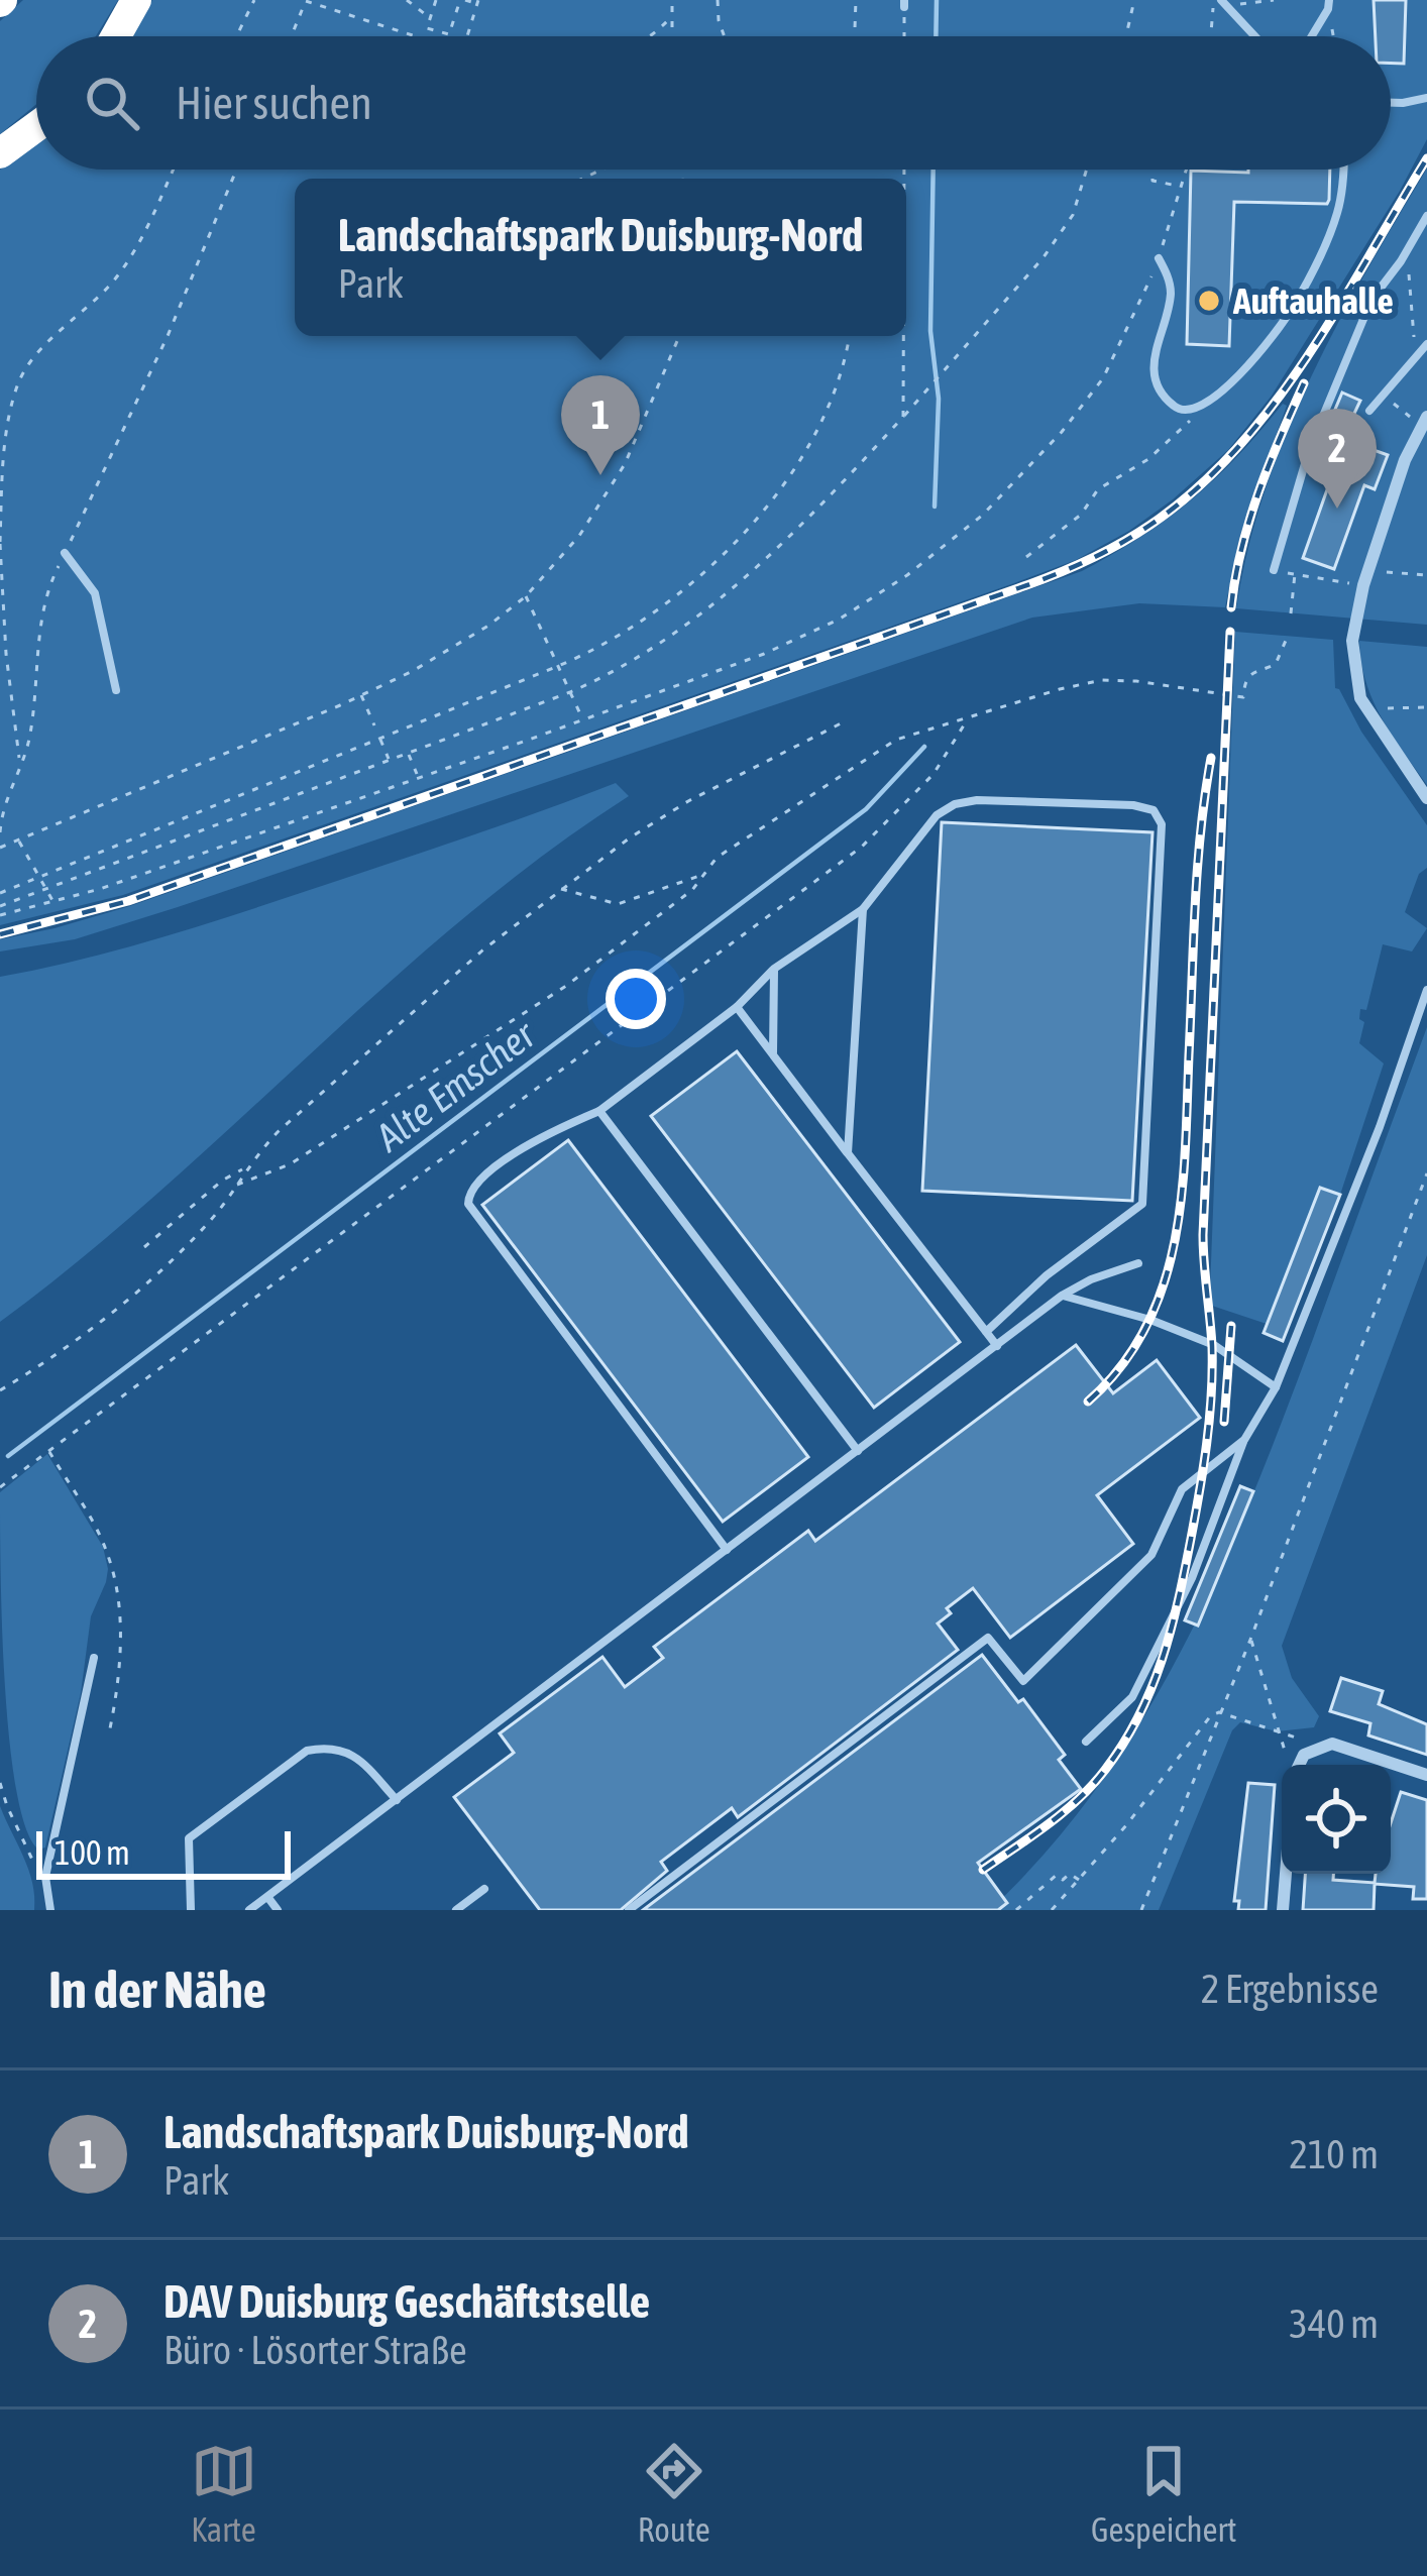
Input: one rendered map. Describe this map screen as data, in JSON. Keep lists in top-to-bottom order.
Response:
{
  "water": ["Alte Emscher"],
  "places": ["Auftauhalle"],
  "scale_bar": "100 m",
  "page": {
    "search": "Hier suchen",
    "popup": ["Landschaftspark Duisburg-Nord", "Park"],
    "pins": ["1", "2"],
    "scale": "100 m",
    "heading": ["In der Nähe", "2 Ergebnisse"],
    "list": [
      {
        "mark": "1",
        "name": "Landschaftspark Duisburg-Nord",
        "note": "Park",
        "value": "210 m"
      },
      {
        "mark": "2",
        "name": "DAV Duisburg Geschäftstselle",
        "note": "Büro · Lösorter Straße",
        "value": "340 m"
      }
    ],
    "nav": ["Karte", "Route", "Gespeichert"]
  }
}
